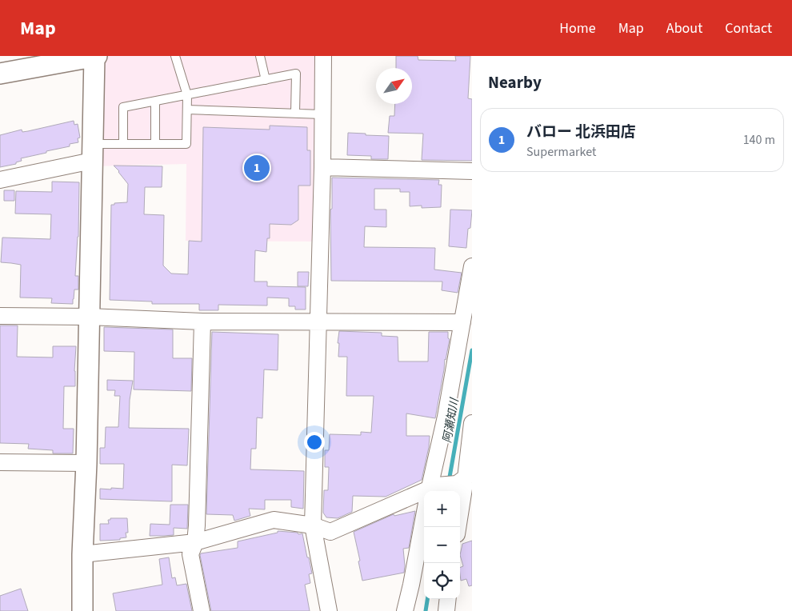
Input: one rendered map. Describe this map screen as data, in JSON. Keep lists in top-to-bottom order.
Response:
{
  "water": ["阿瀬知川"],
  "north": "top right",
  "page": {
    "header": "Map",
    "nav": [
      "Home",
      "Map",
      "About",
      "Contact"
    ],
    "heading": "Nearby",
    "list": [
      {
        "mark": "1",
        "name": "バロー 北浜田店",
        "note": "Supermarket",
        "value": "140 m"
      }
    ],
    "pins": "1",
    "map_buttons": ["+", "−"]
  }
}
